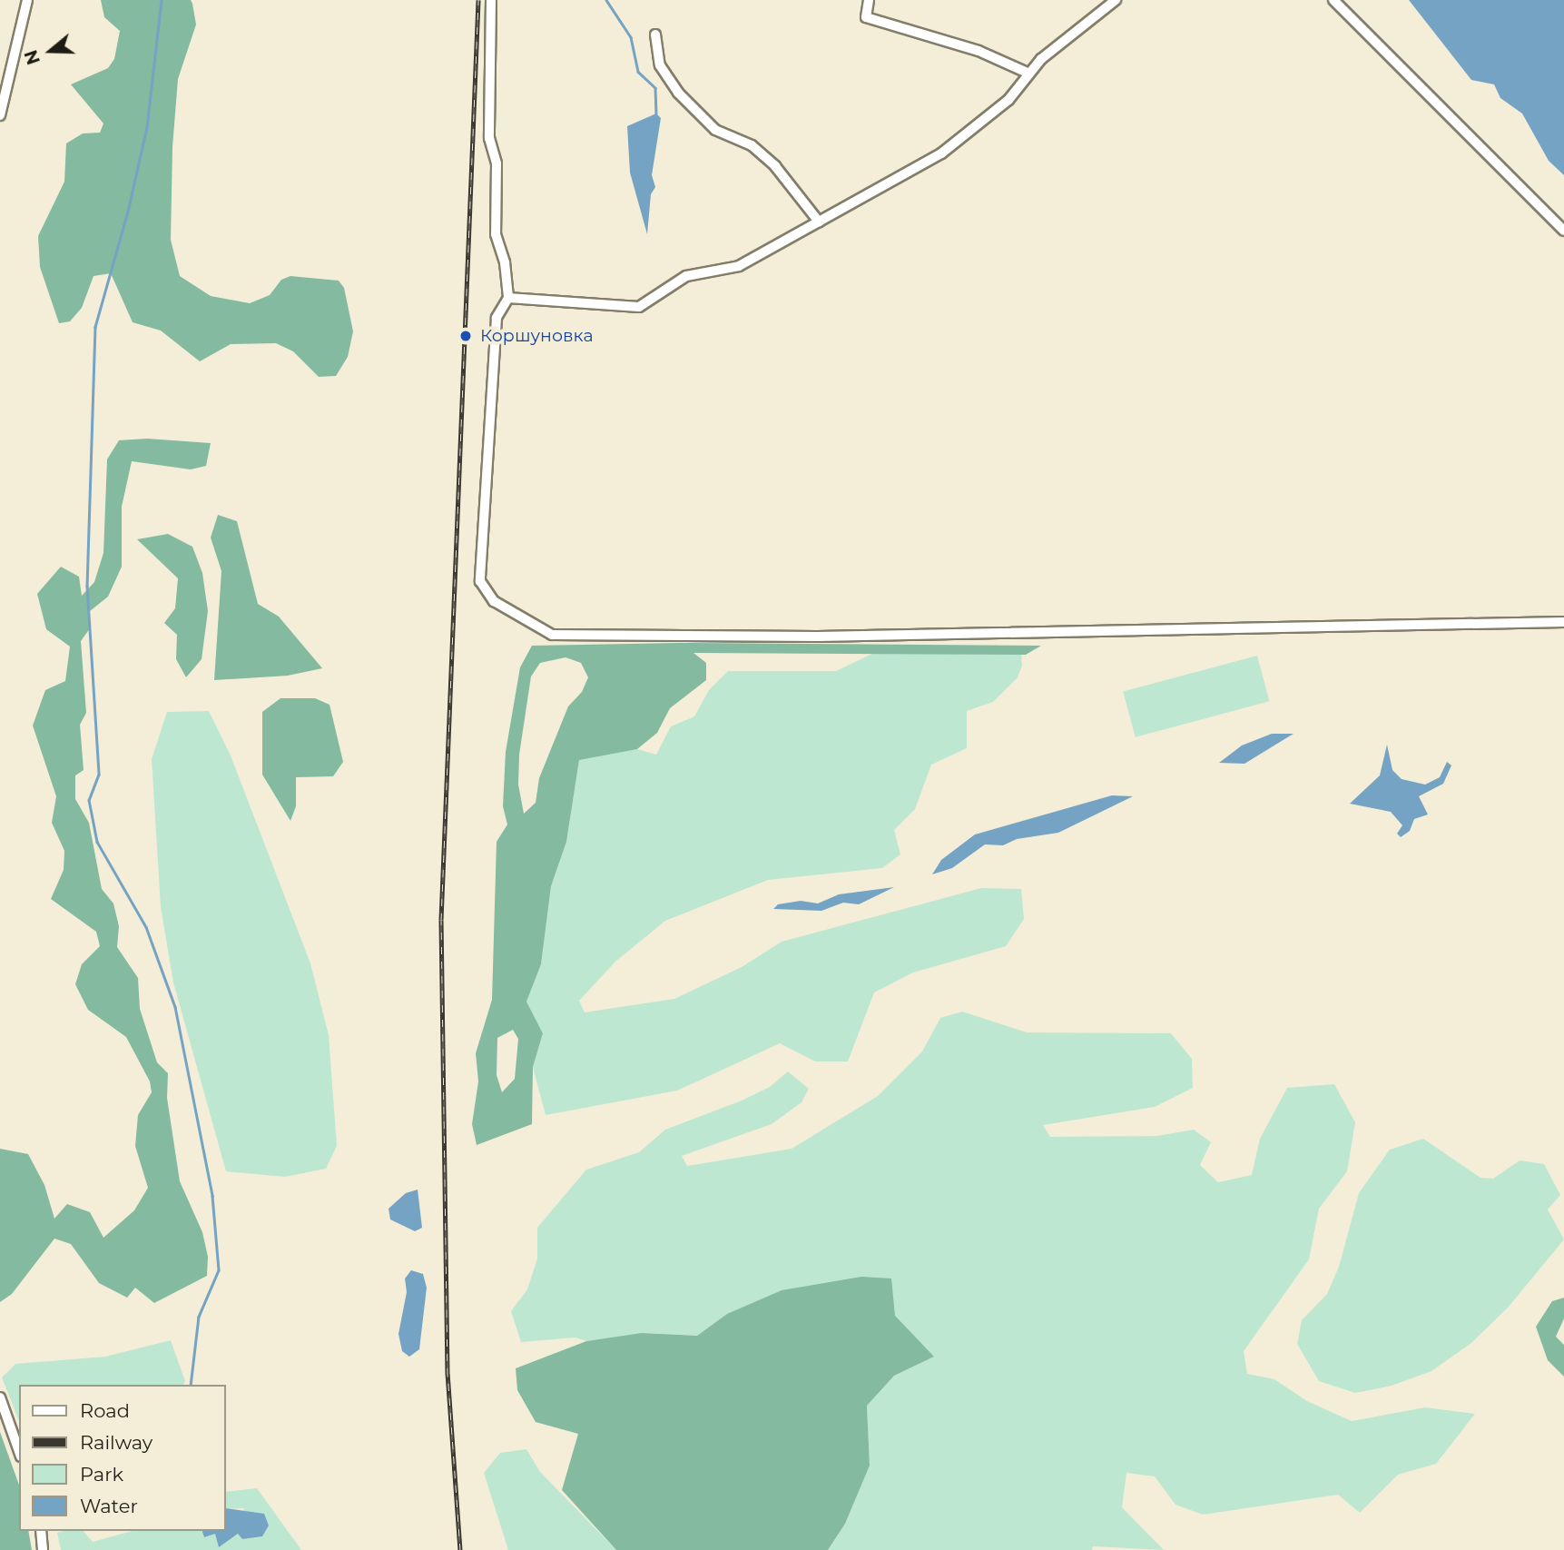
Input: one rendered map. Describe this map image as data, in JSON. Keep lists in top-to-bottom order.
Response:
{
  "places": ["Коршуновка"],
  "legend": [
    "Road",
    "Railway",
    "Park",
    "Water"
  ],
  "north": "left"
}
